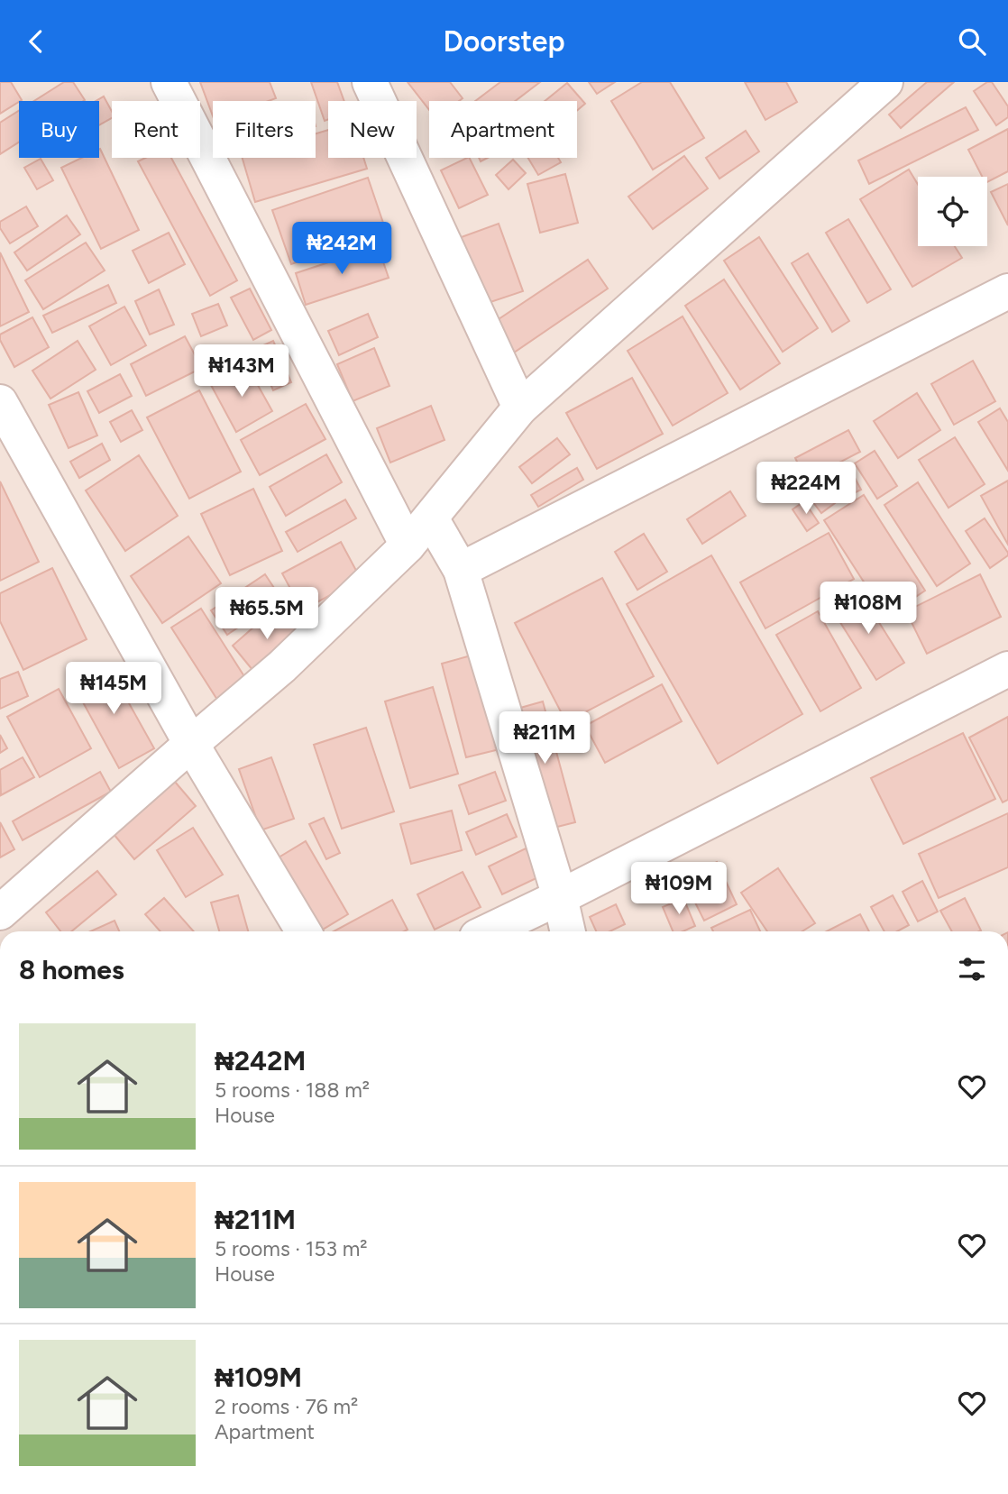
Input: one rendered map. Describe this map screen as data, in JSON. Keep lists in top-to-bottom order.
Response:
{
  "page": {
    "header": "Doorstep",
    "chip": [
      "Buy",
      "Rent",
      "Filters",
      "New",
      "Apartment"
    ],
    "price": [
      "₦242M",
      "₦143M",
      "₦224M",
      "₦108M",
      "₦65.5M",
      "₦145M",
      "₦211M",
      "₦109M"
    ],
    "heading": "8 homes",
    "list": [
      {
        "name": "₦242M",
        "note": "5 rooms · 188 m² · House"
      },
      {
        "name": "₦211M",
        "note": "5 rooms · 153 m² · House"
      },
      {
        "name": "₦109M",
        "note": "2 rooms · 76 m² · Apartment"
      }
    ]
  }
}
